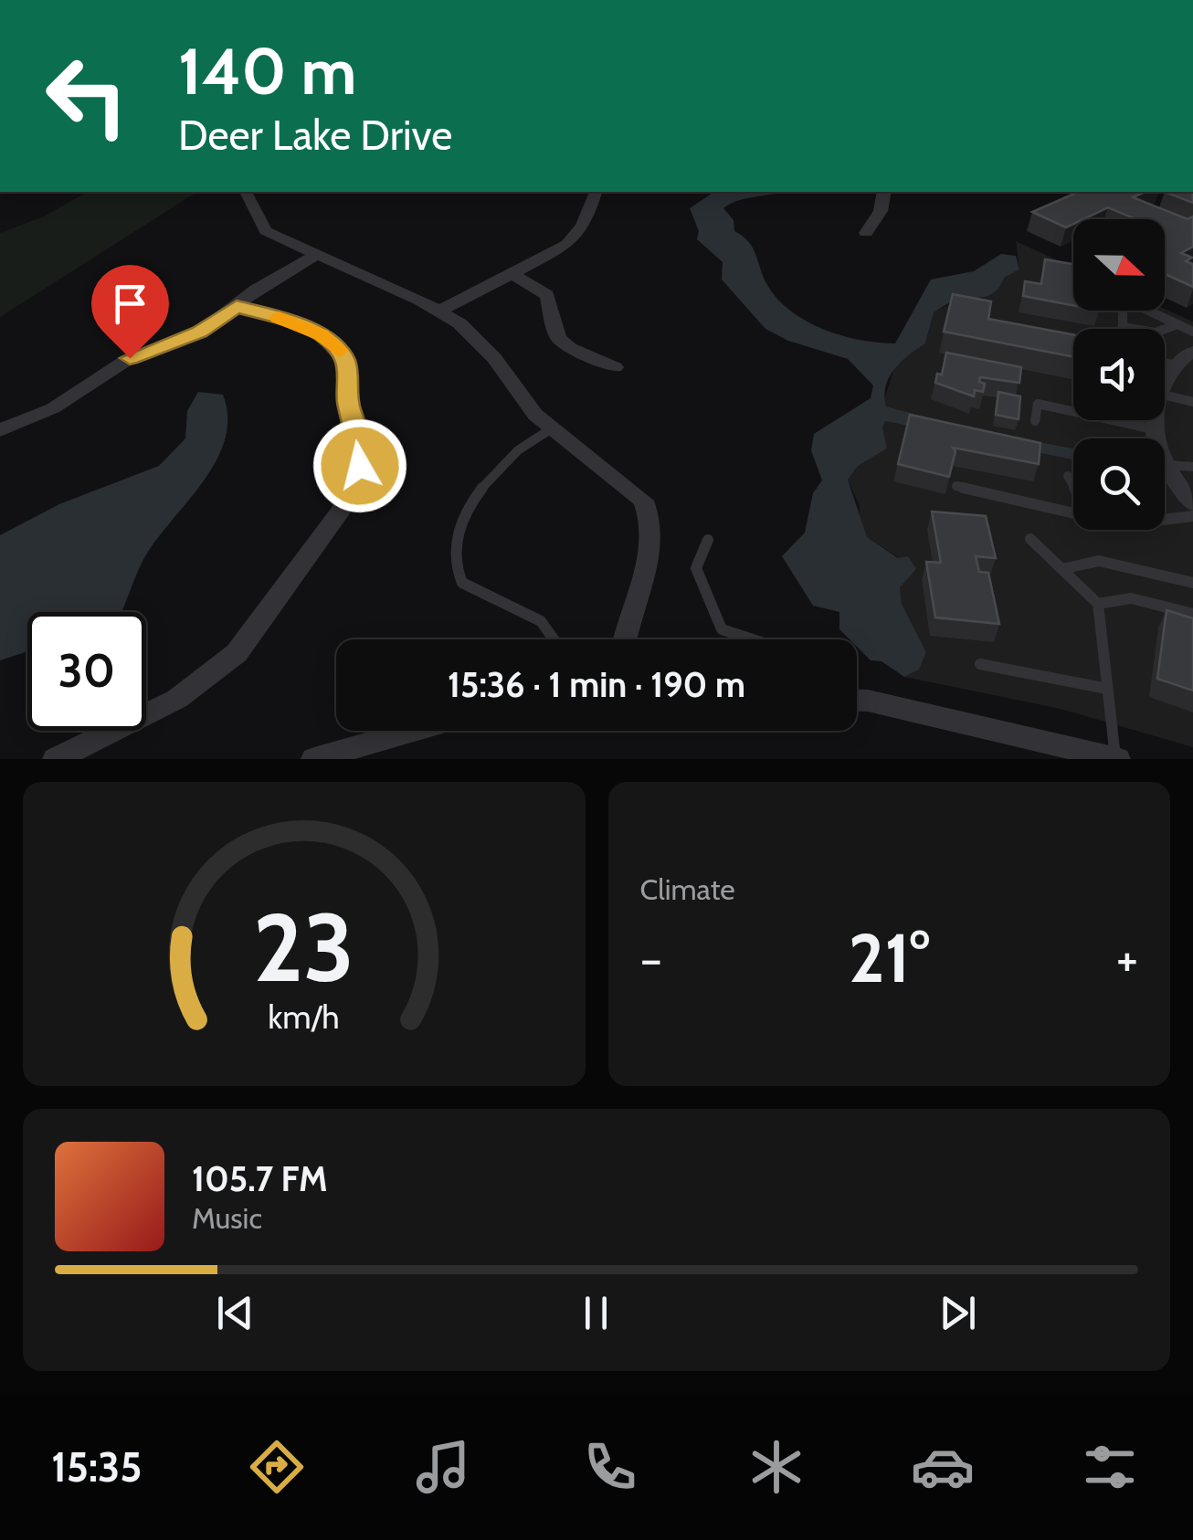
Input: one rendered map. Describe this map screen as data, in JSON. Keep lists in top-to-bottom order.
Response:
{
  "north": "right",
  "page": {
    "turn": ["140 m", "Deer Lake Drive"],
    "limit": "30",
    "trip": "15:36 · 1 min · 190 m",
    "tile": "Climate",
    "heat": ["−", "21°", "+"],
    "song": ["105.7 FM", "Music"],
    "tabs": "15:35",
    "gauge": ["23", "km/h"]
  }
}
